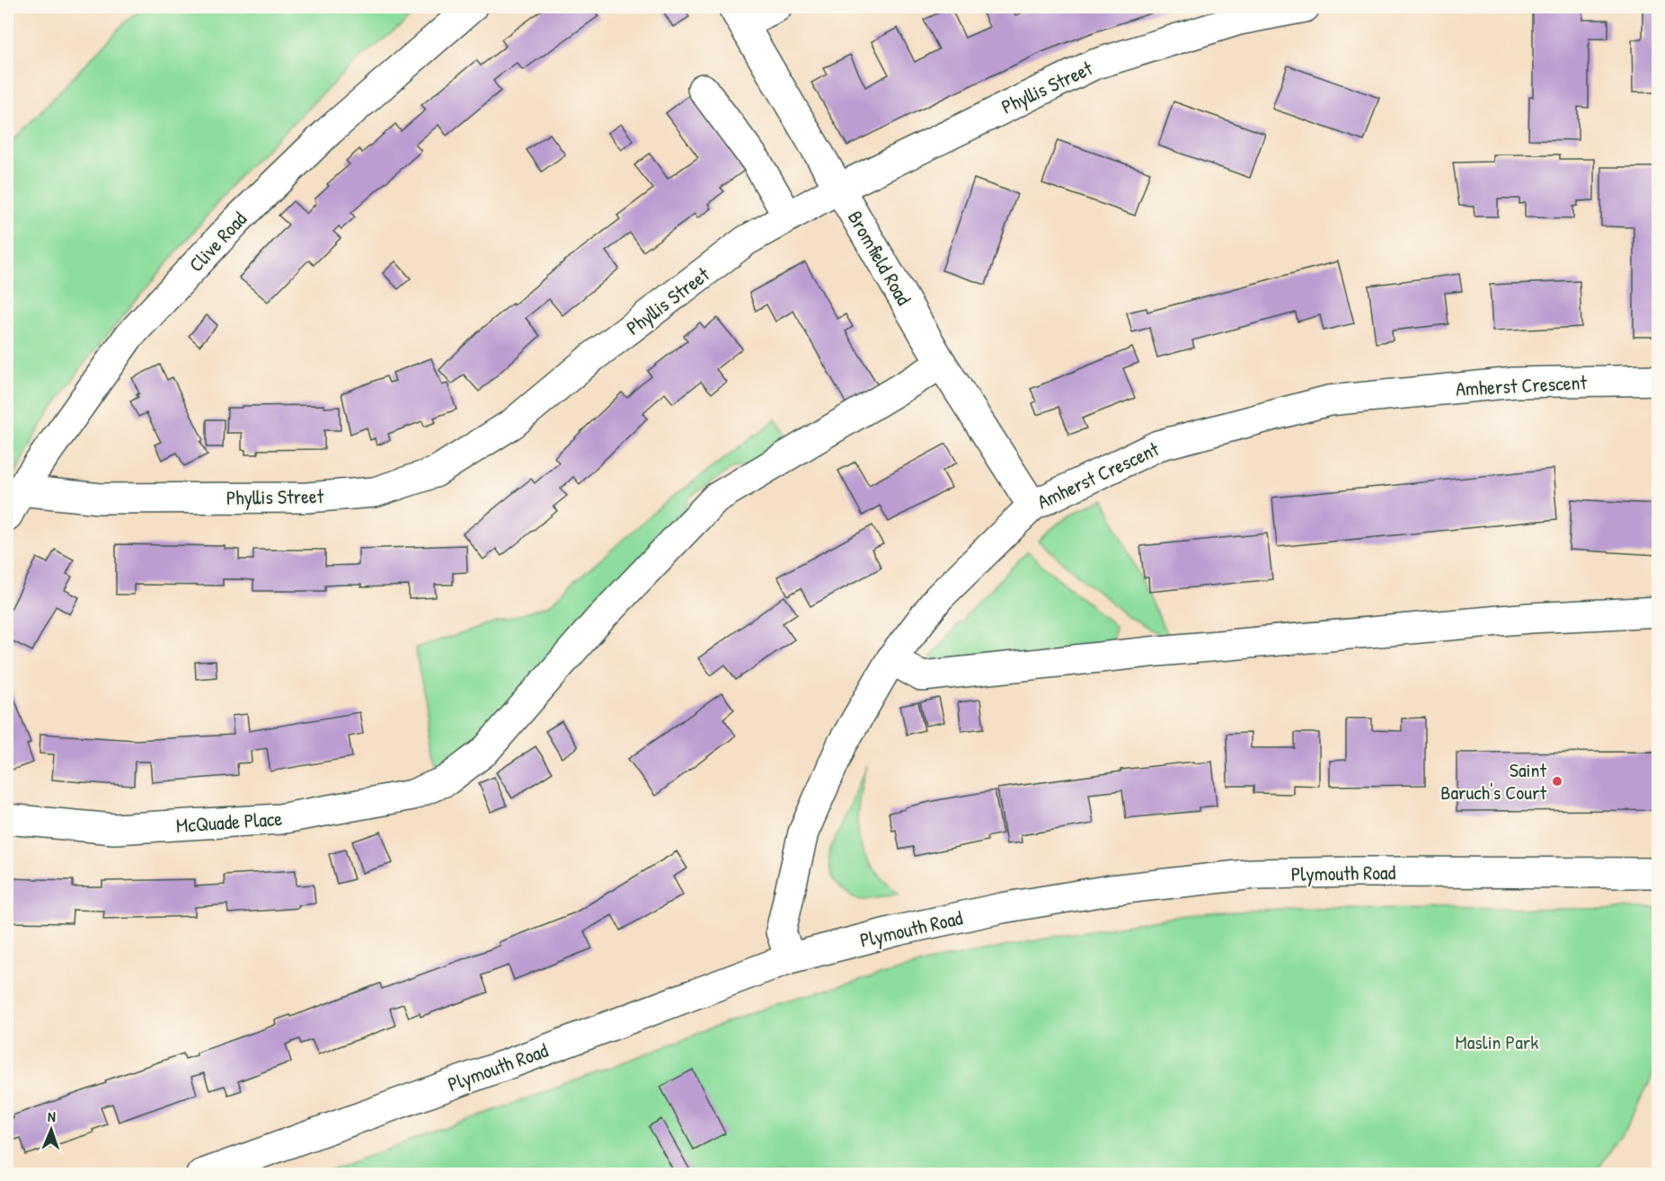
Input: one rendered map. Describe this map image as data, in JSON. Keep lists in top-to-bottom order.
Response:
{
  "streets": {
    "street": [
      "Phyllis Street",
      "Clive Road",
      "Bromfield Road",
      "Amherst Crescent",
      "McQuade Place",
      "Plymouth Road"
    ]
  },
  "crossings": [
    ["Phyllis Street", "Clive Road"],
    ["Phyllis Street", "Bromfield Road"],
    ["Bromfield Road", "Amherst Crescent"],
    ["Bromfield Road", "McQuade Place"],
    ["Amherst Crescent", "Plymouth Road"]
  ],
  "parks": ["Maslin Park"],
  "places": ["Saint Baruch's Court"],
  "north": "top"
}
